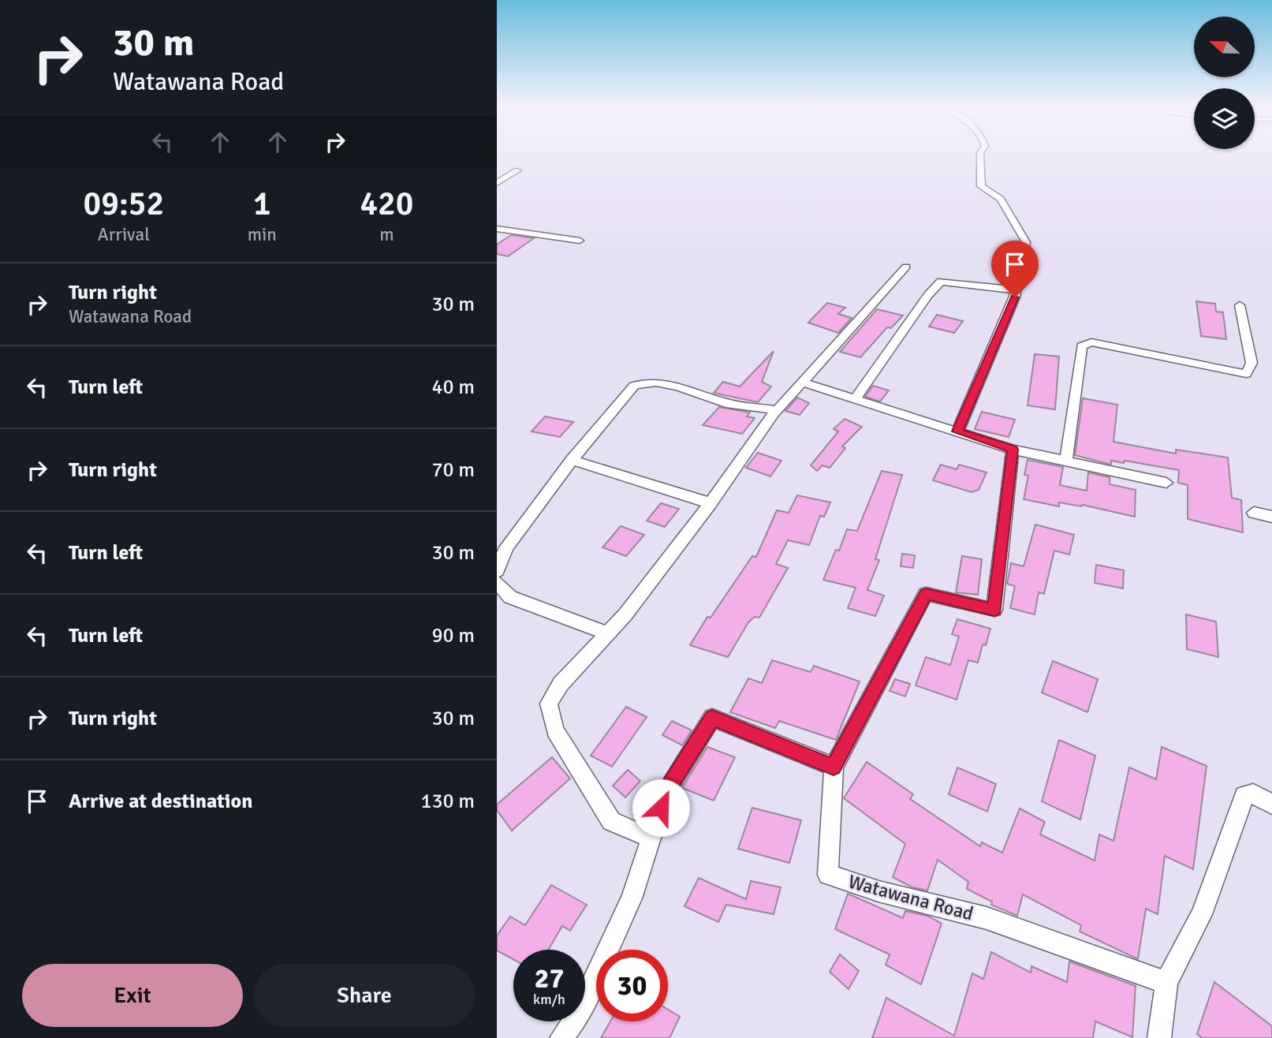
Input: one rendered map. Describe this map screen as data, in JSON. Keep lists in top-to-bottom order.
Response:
{
  "streets": {
    "street": ["Watawana Road"]
  },
  "north": "left",
  "page": {
    "turn": ["30 m", "Watawana Road"],
    "eta": [
      "09:52",
      "Arrival",
      "1",
      "min",
      "420",
      "m"
    ],
    "list": [
      {
        "name": "Turn right",
        "note": "Watawana Road",
        "value": "30 m"
      },
      {
        "name": "Turn left",
        "value": "40 m"
      },
      {
        "name": "Turn right",
        "value": "70 m"
      },
      {
        "name": "Turn left",
        "value": "30 m"
      },
      {
        "name": "Turn left",
        "value": "90 m"
      },
      {
        "name": "Turn right",
        "value": "30 m"
      },
      {
        "name": "Arrive at destination",
        "value": "130 m"
      }
    ],
    "speed": "27 km/h",
    "limit": "30",
    "buttons": ["Exit", "Share"]
  }
}
